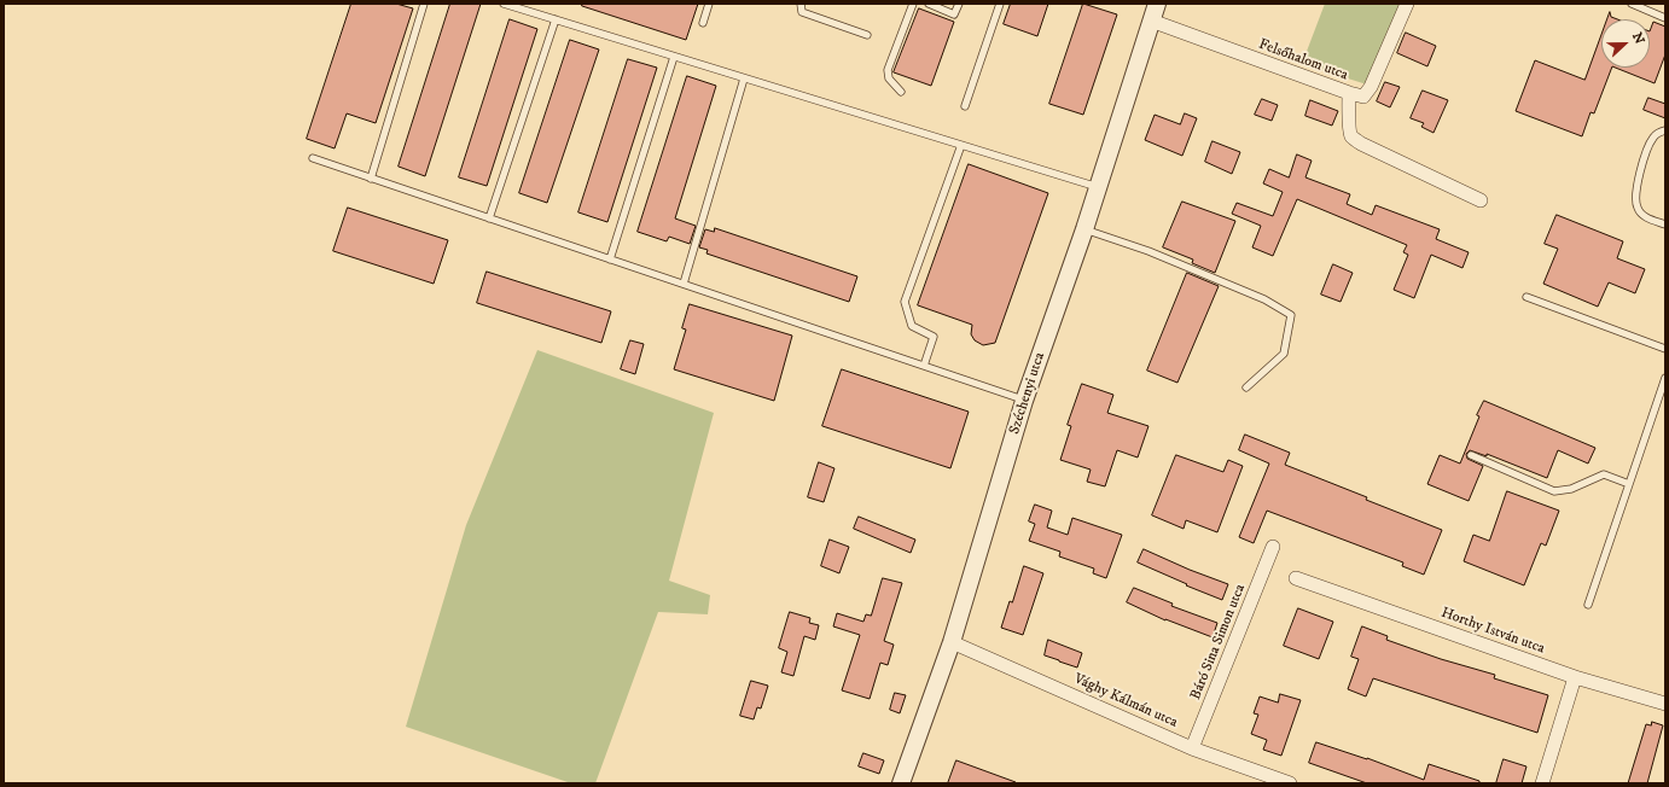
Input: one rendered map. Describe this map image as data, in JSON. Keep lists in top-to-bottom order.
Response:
{
  "streets": {
    "street": [
      "Felsőhalom utca",
      "Széchenyi utca",
      "Horthy István utca",
      "Báró Sina Simon utca",
      "Vághy Kálmán utca"
    ]
  },
  "crossings": [
    ["Felsőhalom utca", "Széchenyi utca"],
    ["Széchenyi utca", "Vághy Kálmán utca"],
    ["Báró Sina Simon utca", "Vághy Kálmán utca"]
  ],
  "north": "right"
}
